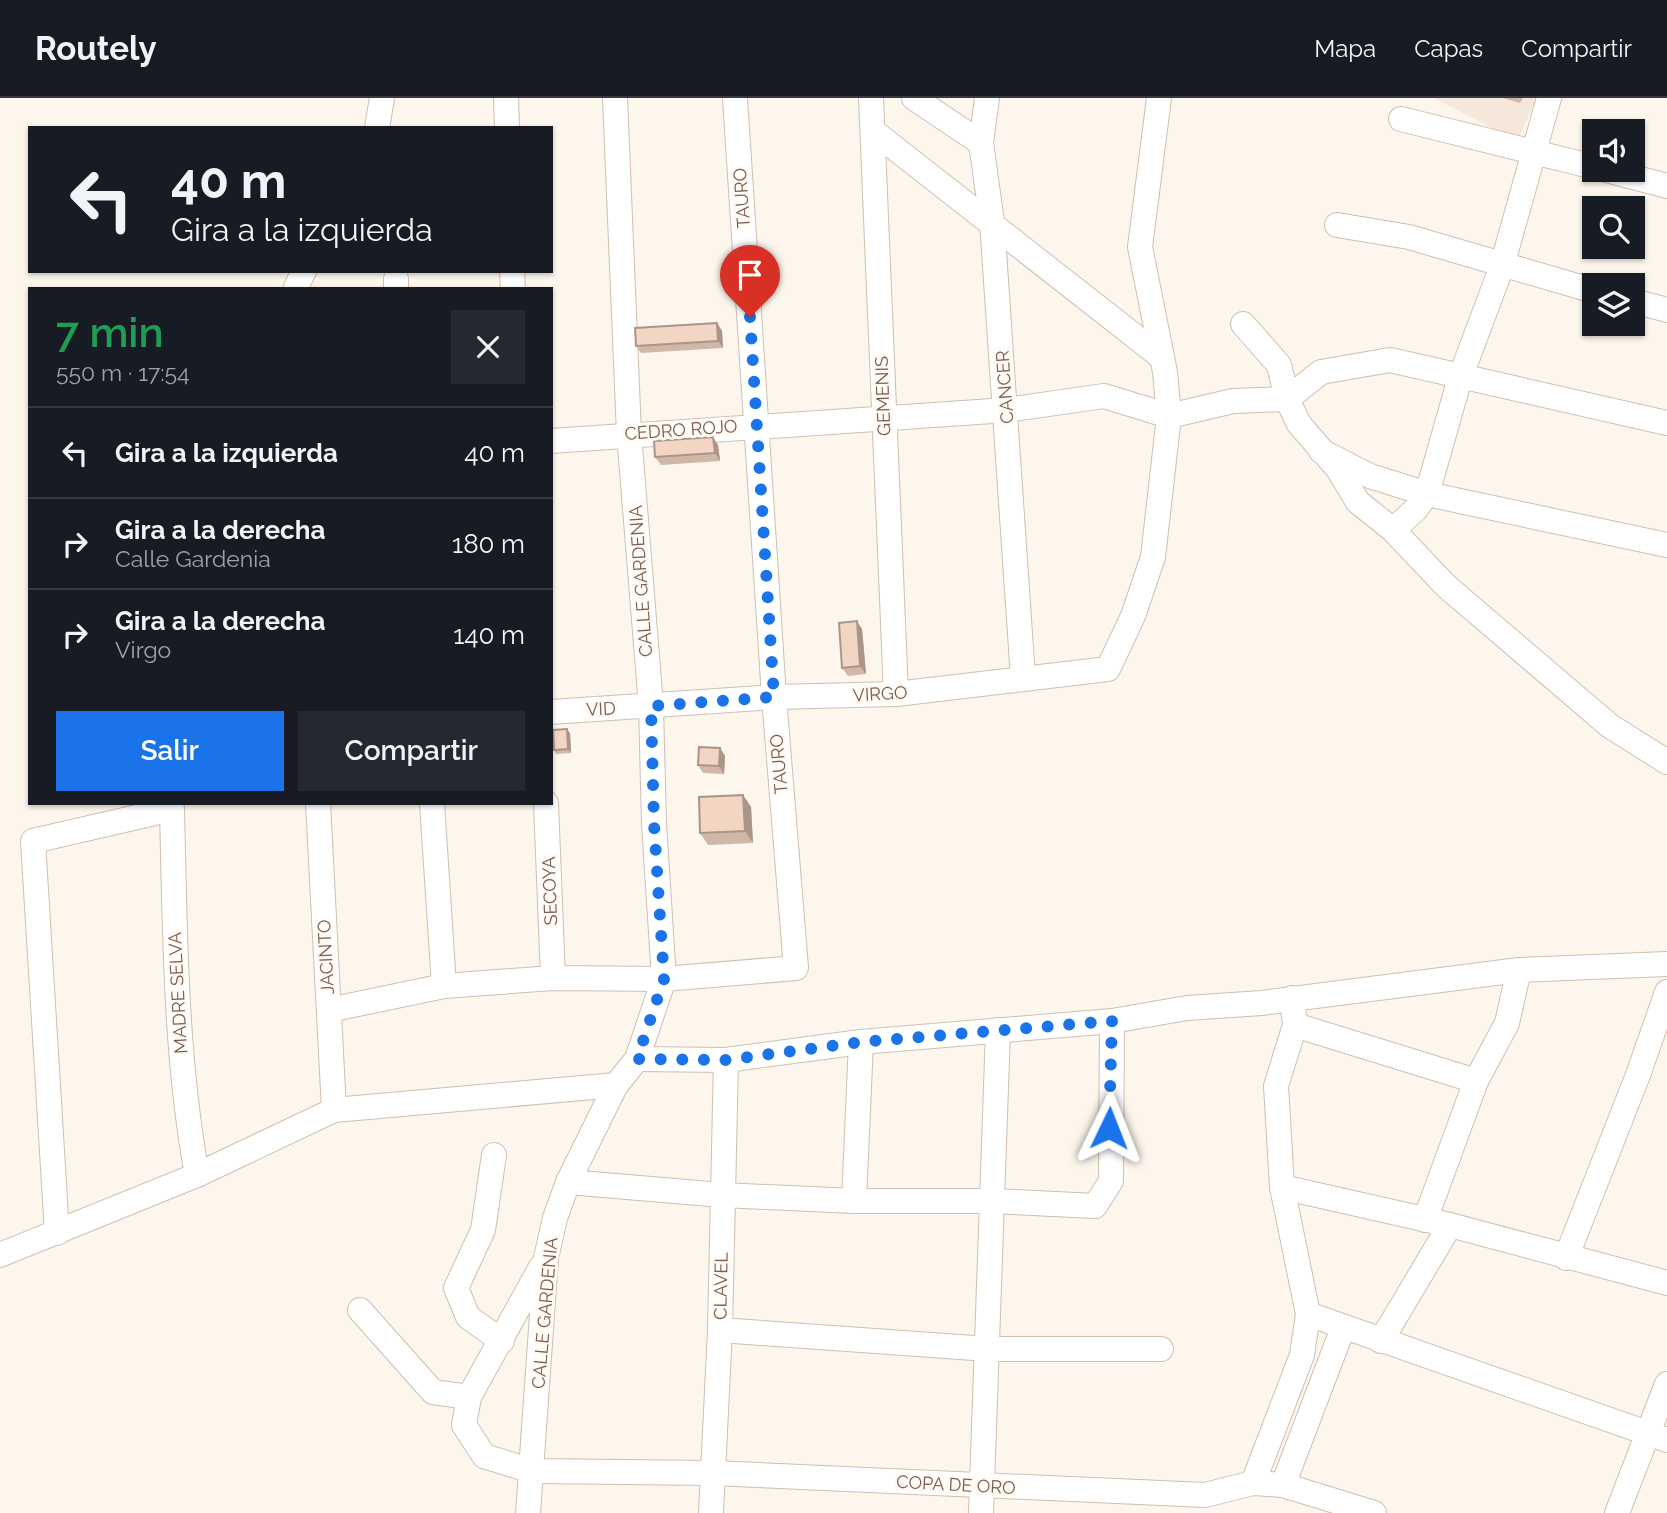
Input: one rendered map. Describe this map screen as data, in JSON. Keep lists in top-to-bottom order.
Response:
{
  "streets": {
    "street": [
      "TAURO",
      "CANCER",
      "GEMENIS",
      "CEDRO ROJO",
      "CALLE GARDENIA",
      "VIRGO",
      "VID",
      "SECOYA",
      "JACINTO",
      "MADRE SELVA",
      "CLAVEL",
      "COPA DE ORO"
    ]
  },
  "crossings": [
    ["TAURO", "CEDRO ROJO"],
    ["TAURO", "CALLE GARDENIA"],
    ["TAURO", "VIRGO"],
    ["CANCER", "CEDRO ROJO"],
    ["CANCER", "VIRGO"],
    ["GEMENIS", "CEDRO ROJO"],
    ["GEMENIS", "VIRGO"],
    ["CEDRO ROJO", "CALLE GARDENIA"],
    ["CEDRO ROJO", "VIRGO"],
    ["CALLE GARDENIA", "VIRGO"],
    ["CALLE GARDENIA", "VID"],
    ["CALLE GARDENIA", "COPA DE ORO"],
    ["VIRGO", "VID"],
    ["CLAVEL", "COPA DE ORO"]
  ],
  "page": {
    "header": "Routely",
    "nav": ["Mapa", "Capas", "Compartir"],
    "turn": ["40 m", "Gira a la izquierda"],
    "heading": ["7 min", "550 m · 17:54"],
    "list": [
      {
        "name": "Gira a la izquierda",
        "value": "40 m"
      },
      {
        "name": "Gira a la derecha",
        "note": "Calle Gardenia",
        "value": "180 m"
      },
      {
        "name": "Gira a la derecha",
        "note": "Virgo",
        "value": "140 m"
      }
    ],
    "buttons": ["Salir", "Compartir"]
  }
}
